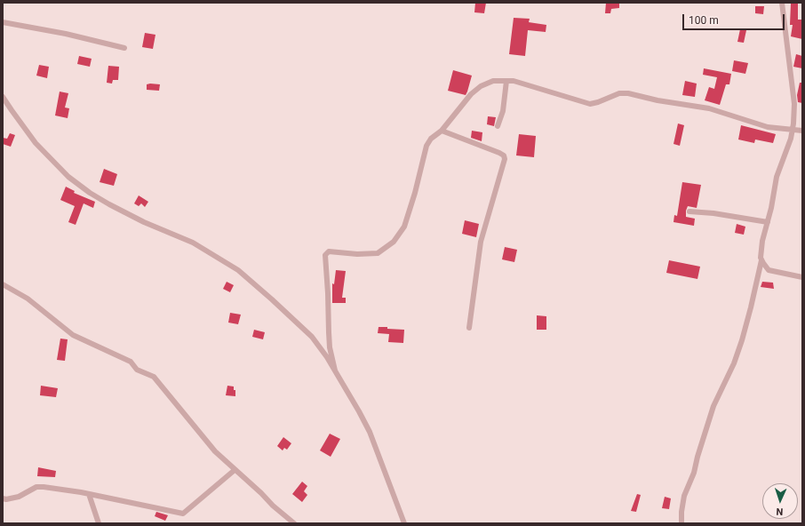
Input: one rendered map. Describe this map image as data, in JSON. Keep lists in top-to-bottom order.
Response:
{
  "scale_bar": "100 m",
  "north": "bottom"
}
